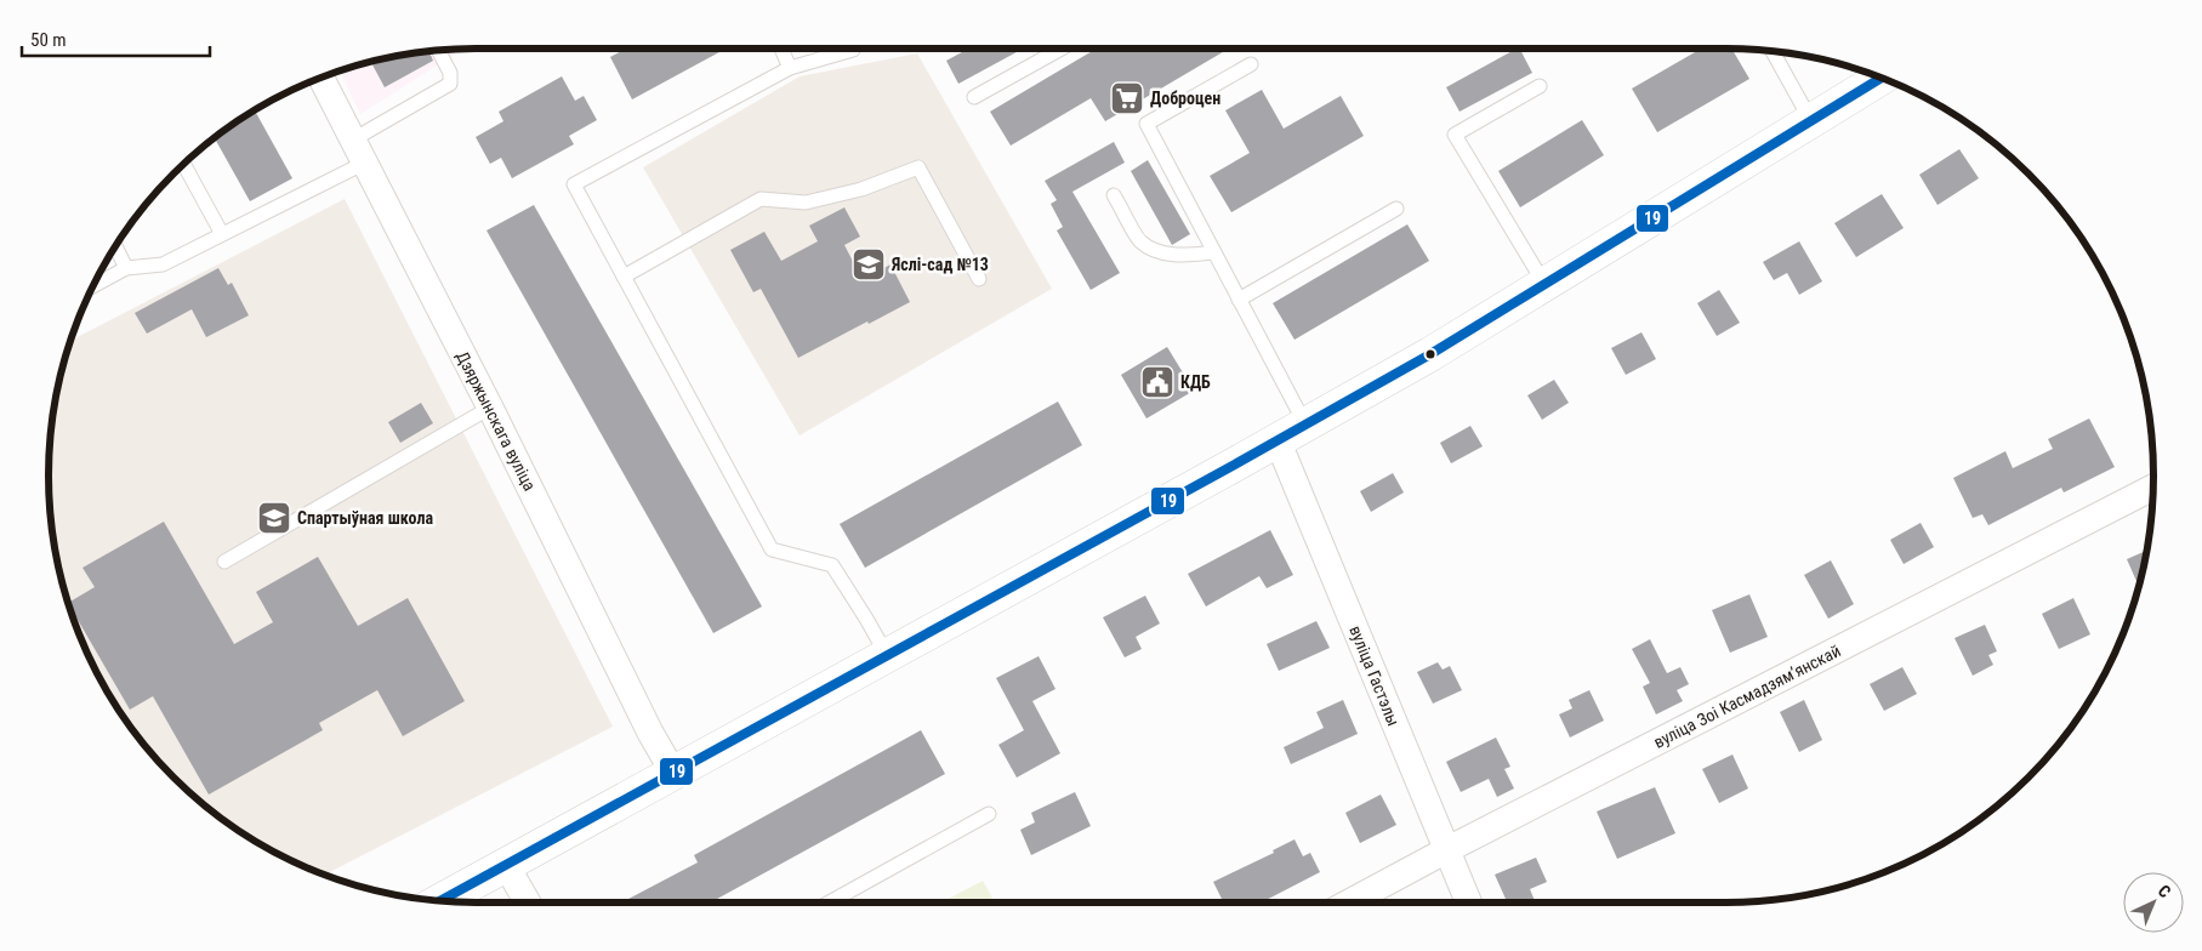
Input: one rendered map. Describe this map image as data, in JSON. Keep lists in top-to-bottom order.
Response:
{
  "streets": {
    "street": ["Дзяржынскага вуліца", "вуліца Гастэлы", "вуліца Зоі Касмадзямʼянскай"]
  },
  "crossings": [
    ["вуліца Гастэлы", "вуліца Зоі Касмадзямʼянскай"]
  ],
  "places": {
    "supermarket": ["Доброцен"],
    "school or university": ["Яслі-сад №13", "Спартыўная школа"],
    "public building": ["КДБ"]
  },
  "lines": ["transit line 19"],
  "scale_bar": "50 m",
  "north": "top right"
}
